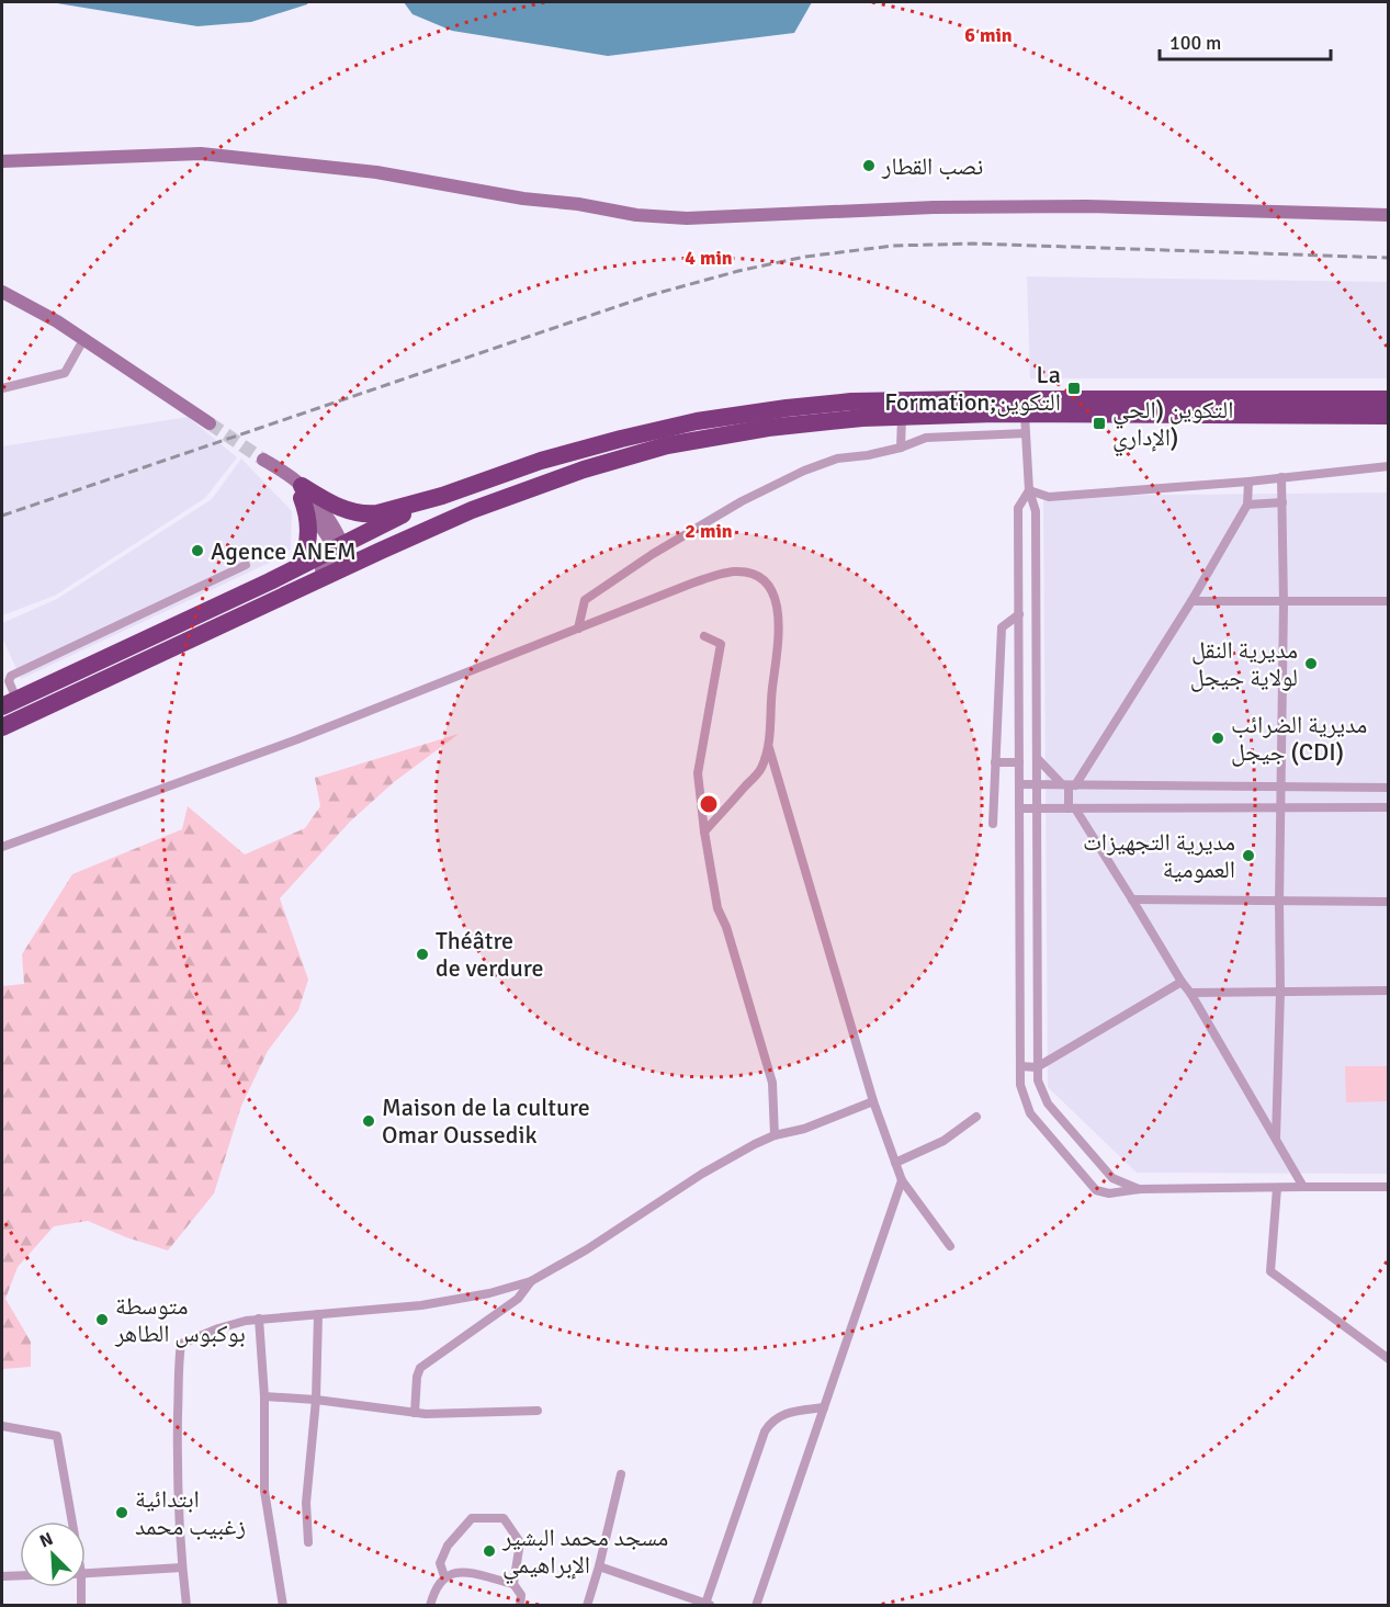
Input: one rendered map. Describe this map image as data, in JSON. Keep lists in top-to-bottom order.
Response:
{
  "places": {
    "other": [
      "نصب القطار",
      "Agence ANEM",
      "مديرية النقل لولاية جيجل",
      "مديرية الضرائب جيجل (CDI)",
      "مديرية التجهيزات العمومية",
      "Théâtre de verdure",
      "Maison de la culture Omar Oussedik",
      "متوسطة بوكبوس الطاهر",
      "ابتدائية زغبيب محمد",
      "مسجد محمد البشير الإبراهيمي"
    ],
    "transit": ["La Formation;التكوين", "التكوين (الحي الإداري)"]
  },
  "scale_bar": "100 m",
  "north": "top left",
  "rings": ["6 min", "4 min", "2 min"]
}
